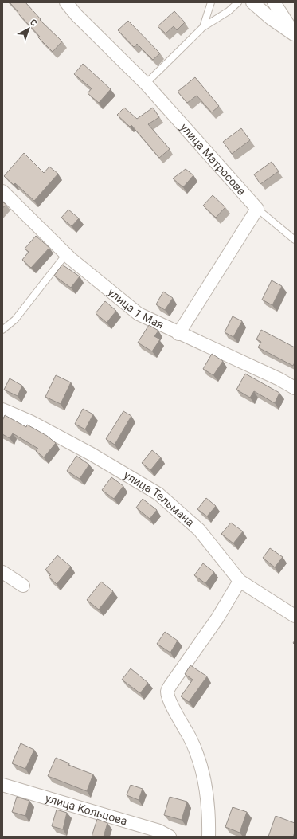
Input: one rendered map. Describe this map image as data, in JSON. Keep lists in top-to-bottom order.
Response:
{
  "streets": {
    "street": [
      "улица Матросова",
      "улица 1 Мая",
      "улица Тельмана",
      "улица Кольцова"
    ]
  },
  "north": "top right"
}
